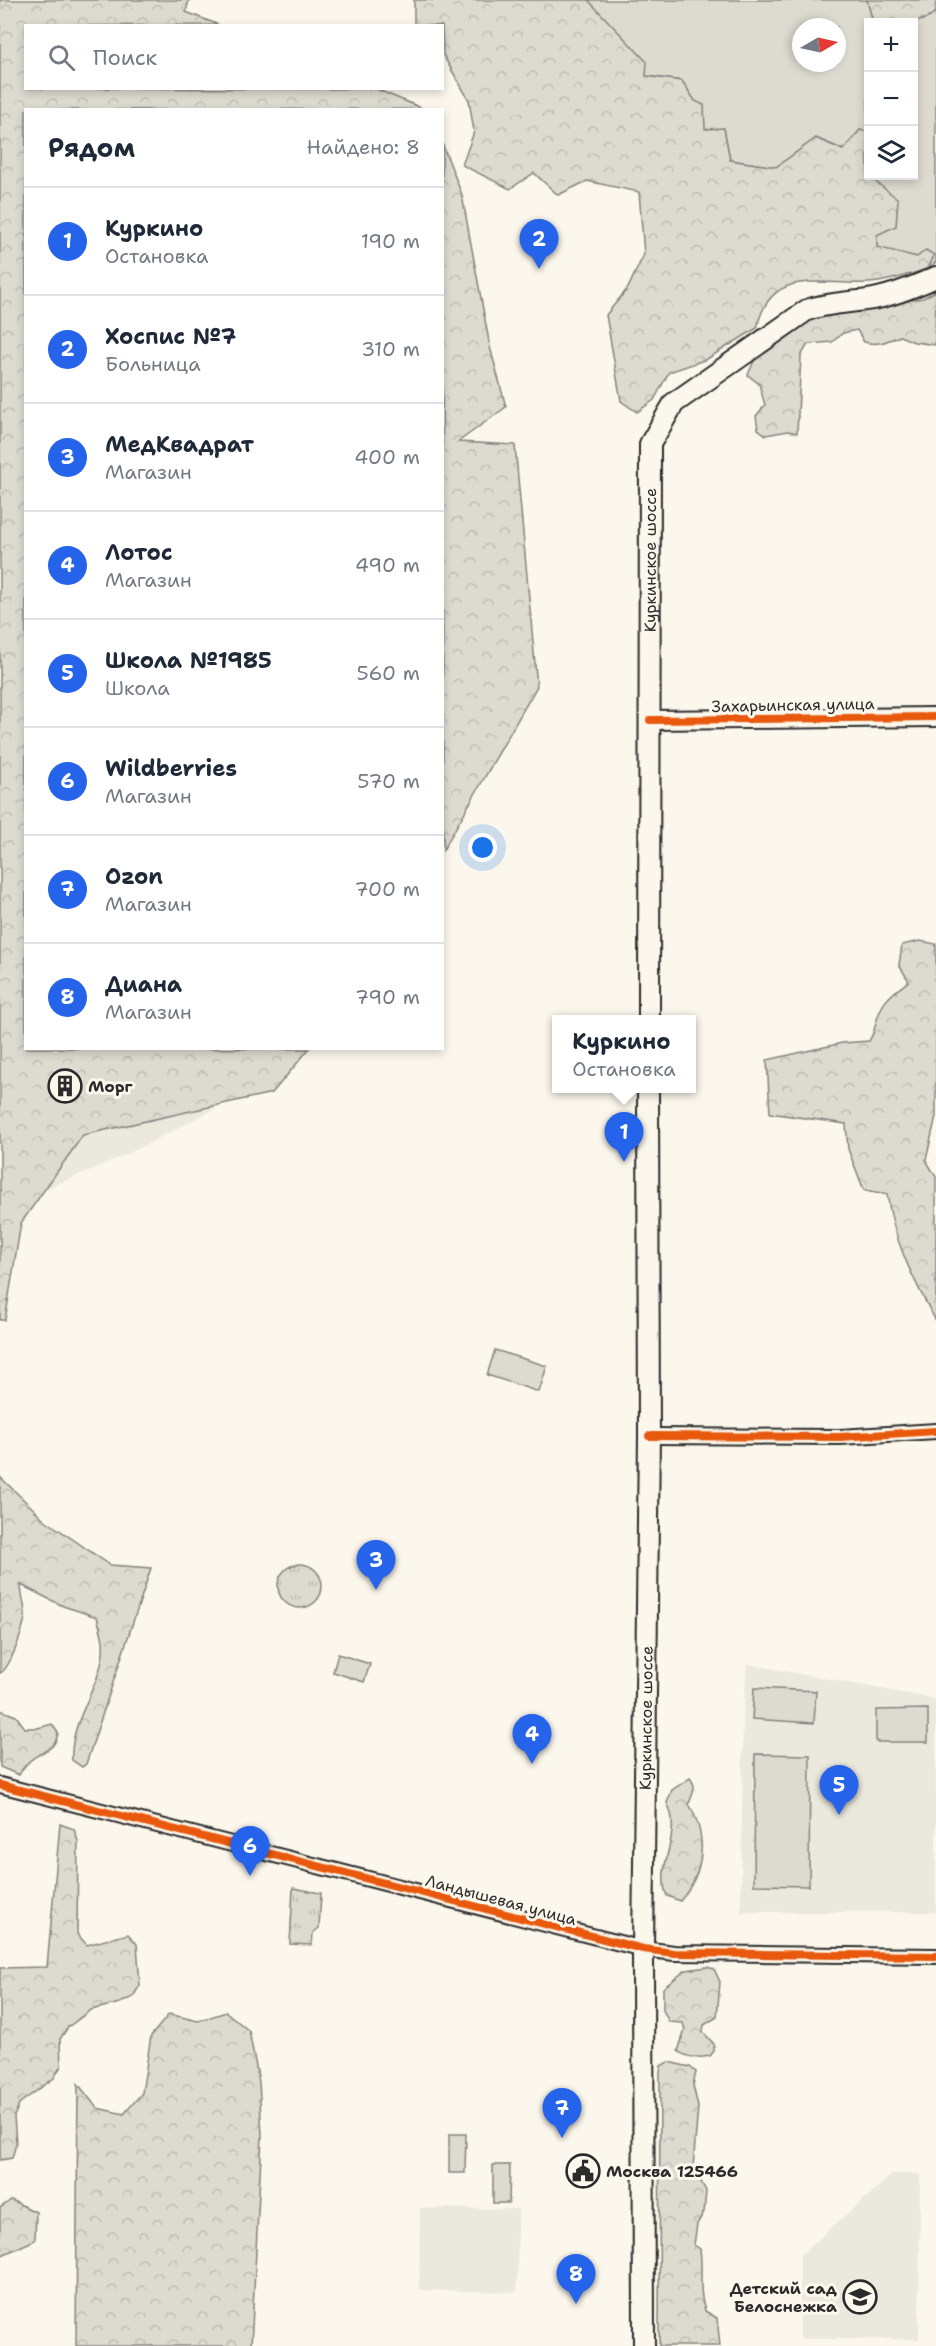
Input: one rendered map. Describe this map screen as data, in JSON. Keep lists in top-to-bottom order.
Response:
{
  "streets": {
    "main road": ["Куркинское шоссе"],
    "street": ["Захарьинская улица", "Ландышевая улица"]
  },
  "crossings": [
    ["Куркинское шоссе", "Захарьинская улица"],
    ["Куркинское шоссе", "Ландышевая улица"]
  ],
  "places": {
    "building": ["Морг"],
    "public building": ["Москва 125466"],
    "school or university": ["Детский сад Белоснежка"]
  },
  "north": "right",
  "page": {
    "map_buttons": ["+", "−"],
    "search": "Поиск",
    "heading": ["Рядом", "Найдено: 8"],
    "list": [
      {
        "mark": "1",
        "name": "Куркино",
        "note": "Остановка",
        "value": "190 m"
      },
      {
        "mark": "2",
        "name": "Хоспис №7",
        "note": "Больница",
        "value": "310 m"
      },
      {
        "mark": "3",
        "name": "МедКвадрат",
        "note": "Магазин",
        "value": "400 m"
      },
      {
        "mark": "4",
        "name": "Лотос",
        "note": "Магазин",
        "value": "490 m"
      },
      {
        "mark": "5",
        "name": "Школа №1985",
        "note": "Школа",
        "value": "560 m"
      },
      {
        "mark": "6",
        "name": "Wildberries",
        "note": "Магазин",
        "value": "570 m"
      },
      {
        "mark": "7",
        "name": "Ozon",
        "note": "Магазин",
        "value": "700 m"
      },
      {
        "mark": "8",
        "name": "Диана",
        "note": "Магазин",
        "value": "790 m"
      }
    ],
    "pins": [
      "2",
      "1",
      "3",
      "4",
      "5",
      "6",
      "7",
      "8"
    ],
    "popup": ["Куркино", "Остановка"]
  }
}
